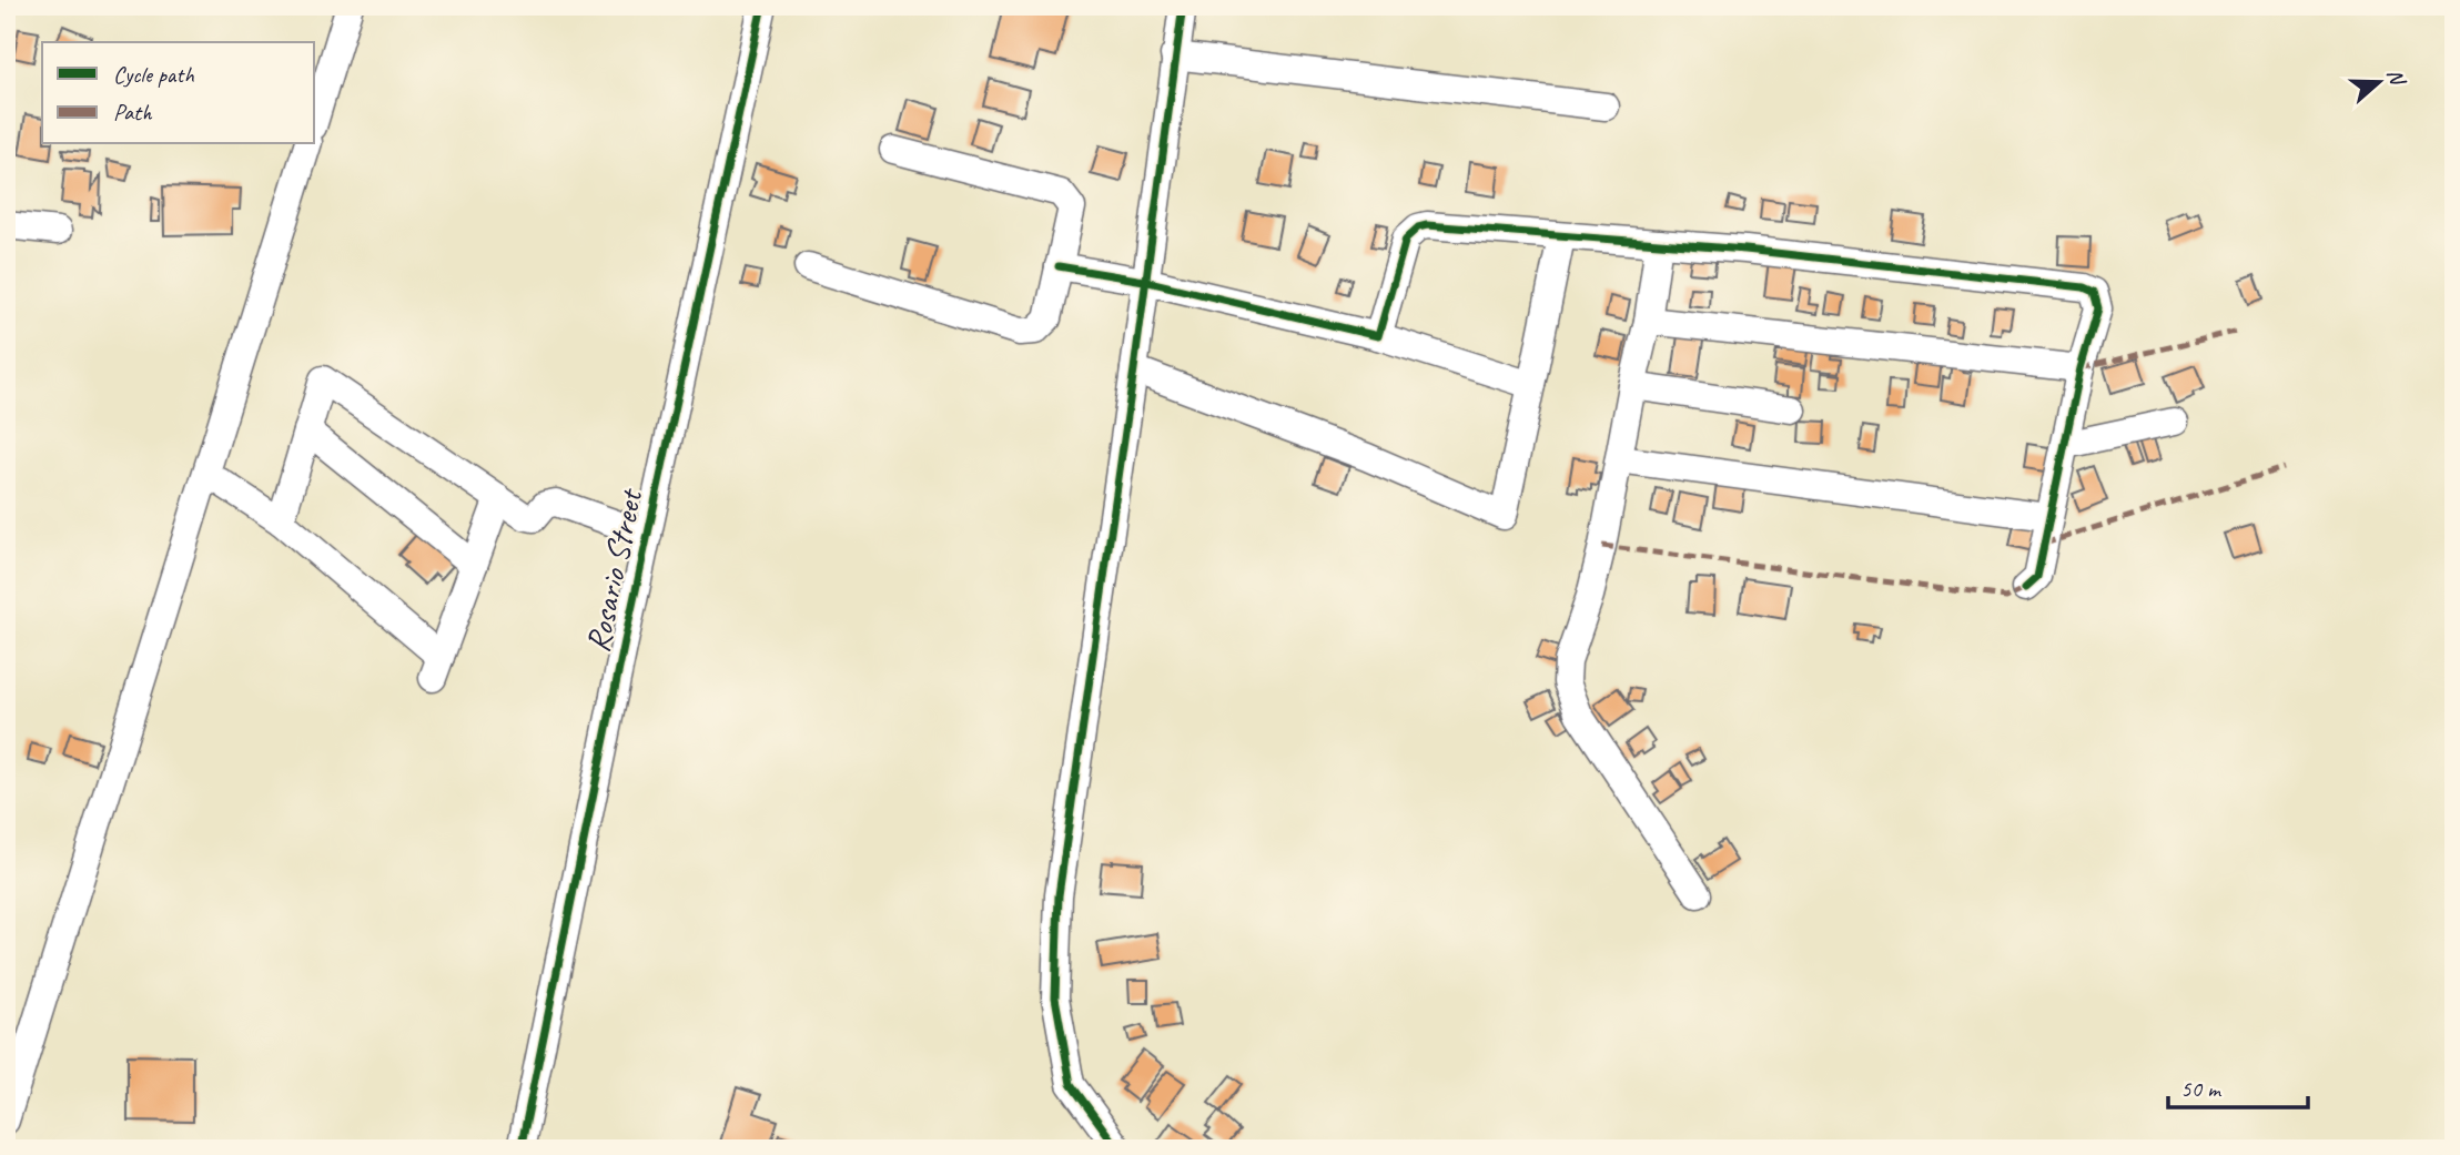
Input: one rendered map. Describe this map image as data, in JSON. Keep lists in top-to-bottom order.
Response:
{
  "streets": {
    "street": ["Rosario Street"]
  },
  "legend": ["Cycle path", "Path"],
  "scale_bar": "50 m",
  "north": "right"
}
